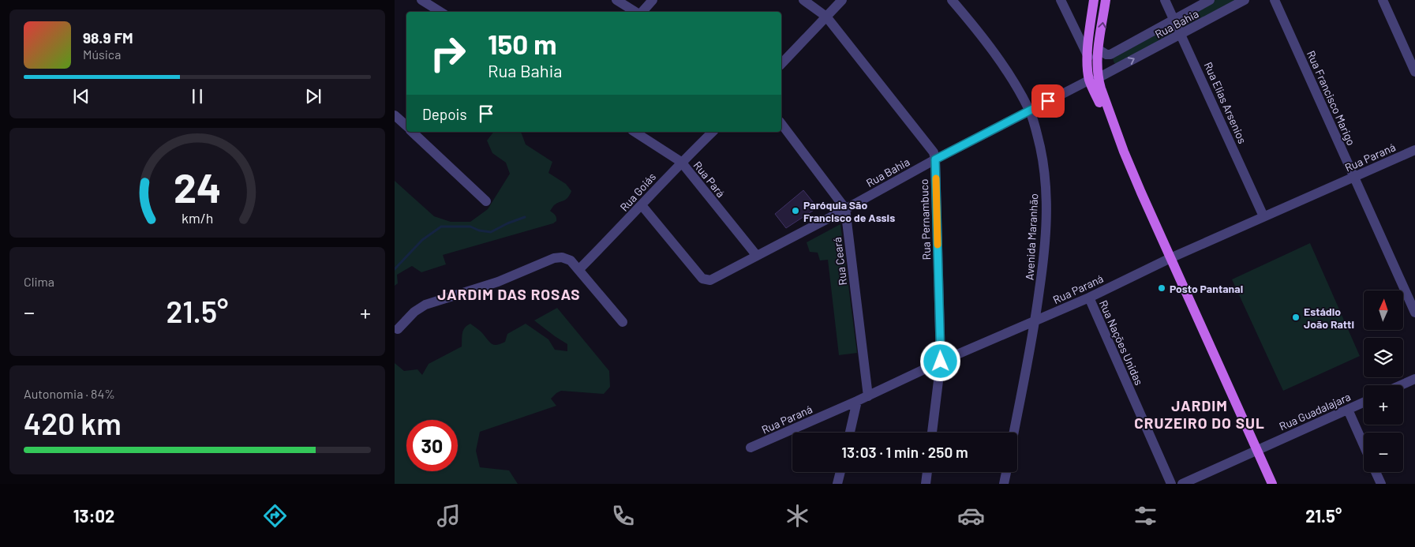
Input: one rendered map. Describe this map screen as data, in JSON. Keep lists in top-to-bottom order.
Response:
{
  "streets": {
    "street": [
      "Rua Bahia",
      "Rua Francisco Marigo",
      "Rua Elias Arsenios",
      "Rua Paraná",
      "Rua Pará",
      "Rua Goiás",
      "Rua Pernambuco",
      "Avenida Maranhão",
      "Rua Ceará",
      "Rua Nações Unidas",
      "Rua Guadalajara"
    ]
  },
  "crossings": [
    ["Rua Bahia", "Rua Elias Arsenios"],
    ["Rua Bahia", "Rua Pará"],
    ["Rua Bahia", "Rua Goiás"],
    ["Rua Bahia", "Rua Pernambuco"],
    ["Rua Bahia", "Avenida Maranhão"],
    ["Rua Bahia", "Rua Ceará"],
    ["Rua Francisco Marigo", "Rua Paraná"],
    ["Rua Elias Arsenios", "Rua Paraná"],
    ["Rua Paraná", "Rua Pernambuco"],
    ["Rua Paraná", "Avenida Maranhão"],
    ["Rua Paraná", "Rua Ceará"],
    ["Rua Paraná", "Rua Nações Unidas"],
    ["Rua Pará", "Rua Goiás"]
  ],
  "districts": ["JARDIM DAS ROSAS", "JARDIM CRUZEIRO DO SUL"],
  "places": ["Paróquia São Francisco de Assis", "Posto Pantanal", "Estádio João Ratti"],
  "north": "top",
  "page": {
    "turn": ["150 m", "Rua Bahia"],
    "song": ["98.9 FM", "Música"],
    "then": "Depois",
    "tile": [
      "Clima",
      ["Autonomia · 84%", "420 km"]
    ],
    "map_buttons": ["+", "−"],
    "heat": ["−", "21.5°", "+"],
    "limit": "30",
    "trip": "13:03 · 1 min · 250 m",
    "tabs": ["13:02", "21.5°"],
    "gauge": ["24", "km/h"]
  }
}
